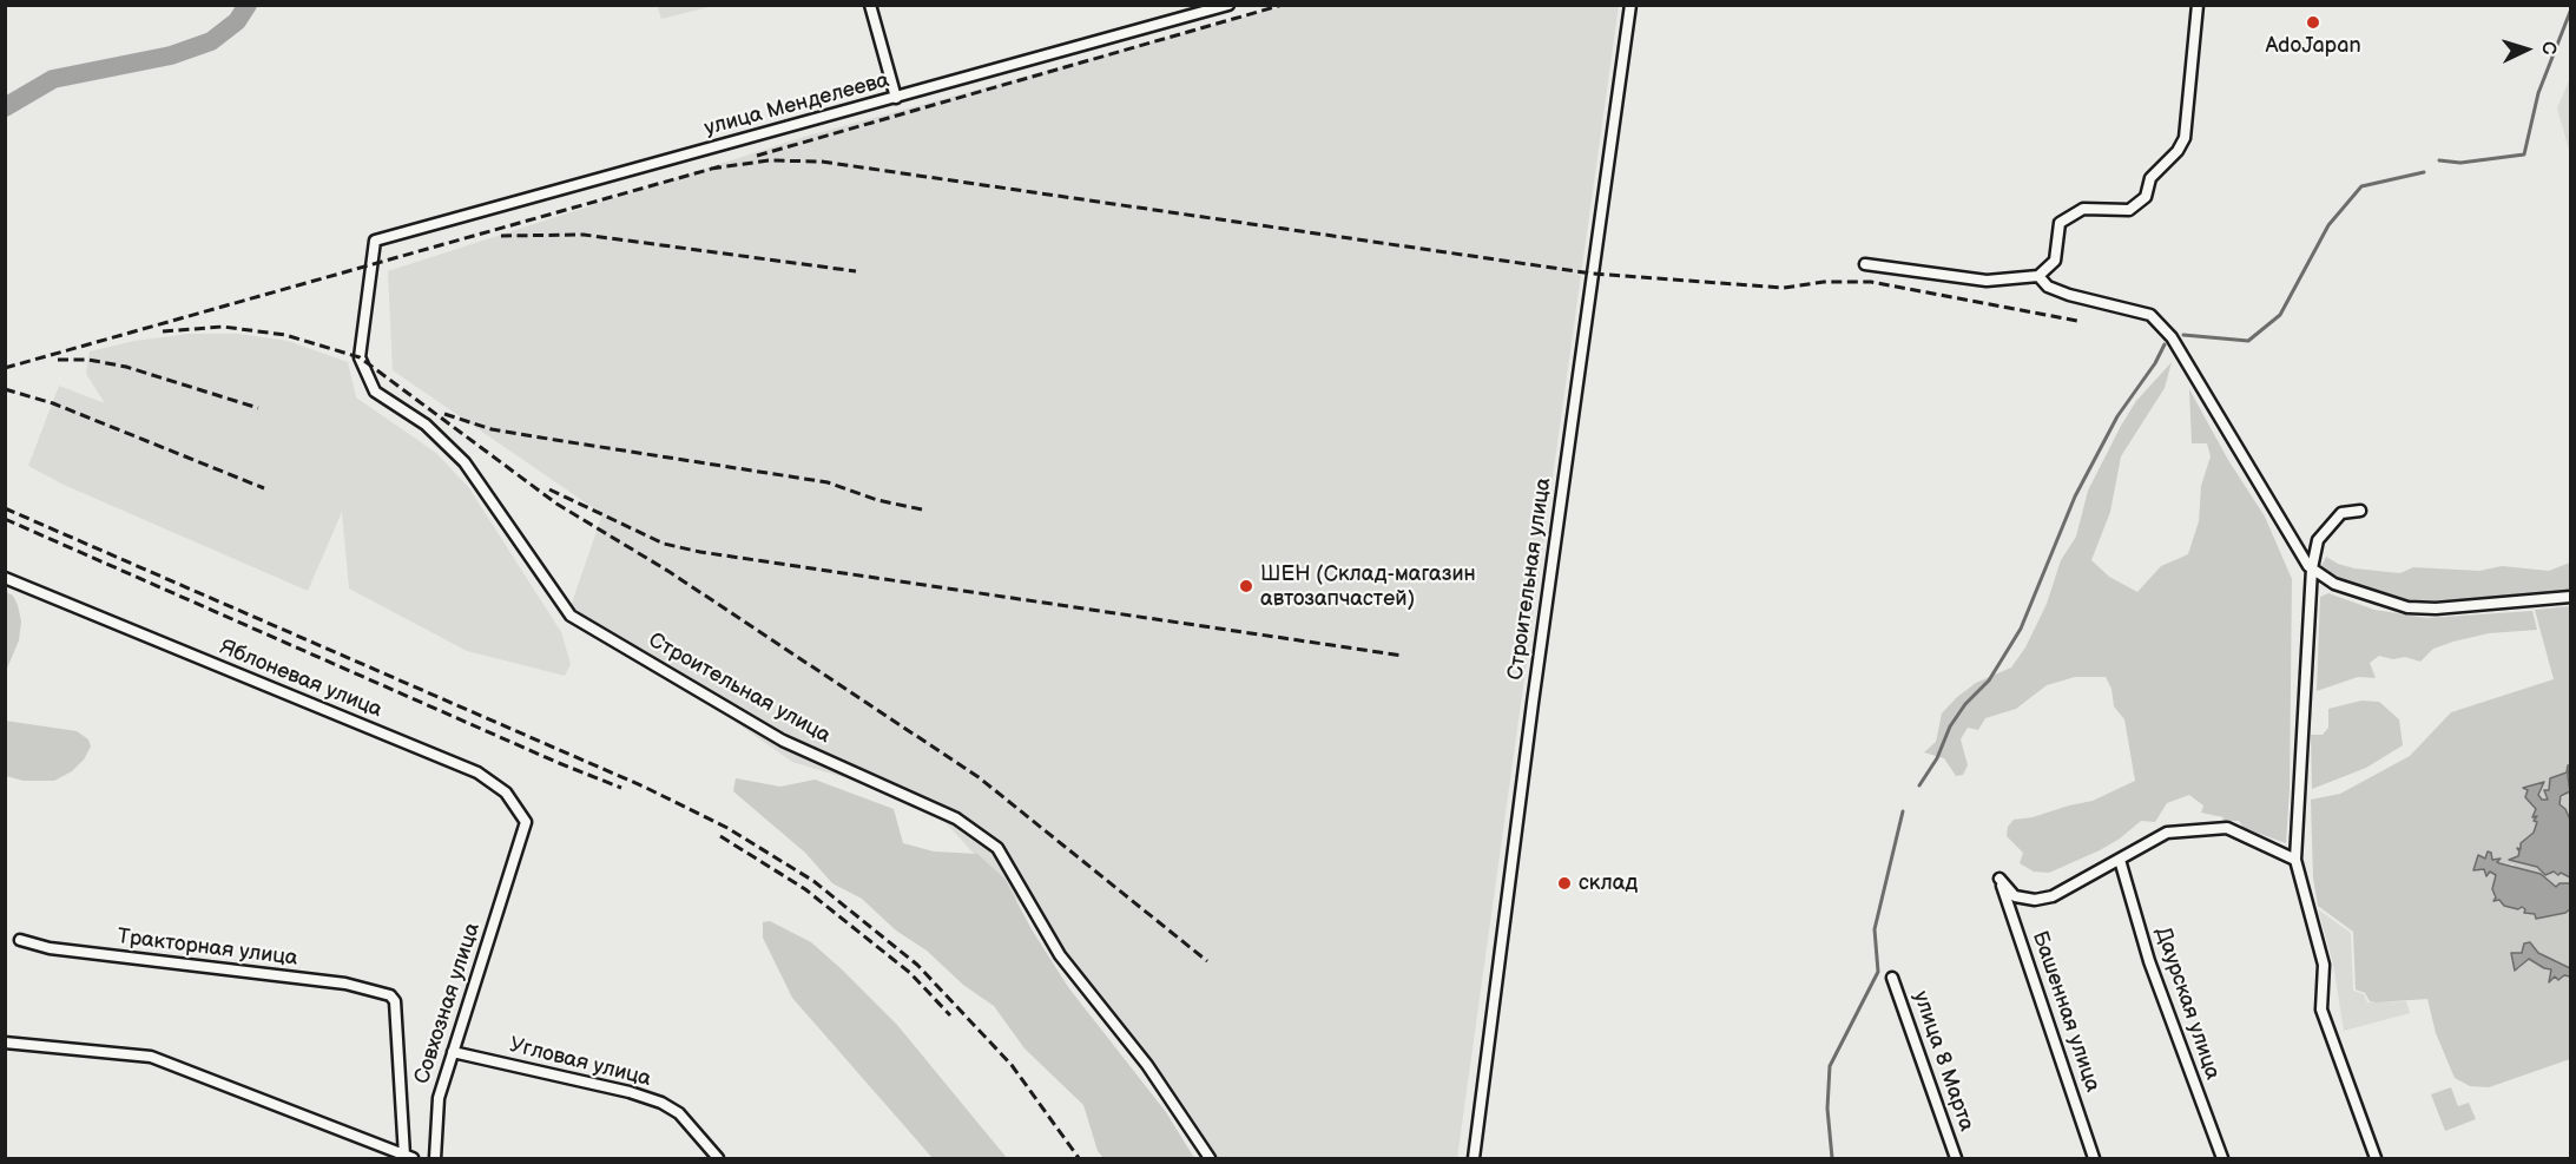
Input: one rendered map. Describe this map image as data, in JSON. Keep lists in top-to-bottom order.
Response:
{
  "streets": {
    "street": [
      "улица Менделеева",
      "Строительная улица",
      "Яблоневая улица",
      "Тракторная улица",
      "Совхозная улица",
      "Даурская улица",
      "Башенная улица",
      "улица 8 Марта",
      "Угловая улица"
    ]
  },
  "crossings": [
    ["улица Менделеева", "Строительная улица"],
    ["Яблоневая улица", "Совхозная улица"],
    ["Совхозная улица", "Угловая улица"],
    ["Даурская улица", "Башенная улица"]
  ],
  "places": ["AdoJapan", "ШЕН (Склад-магазин автозапчастей)", "склад"],
  "north": "right"
}
